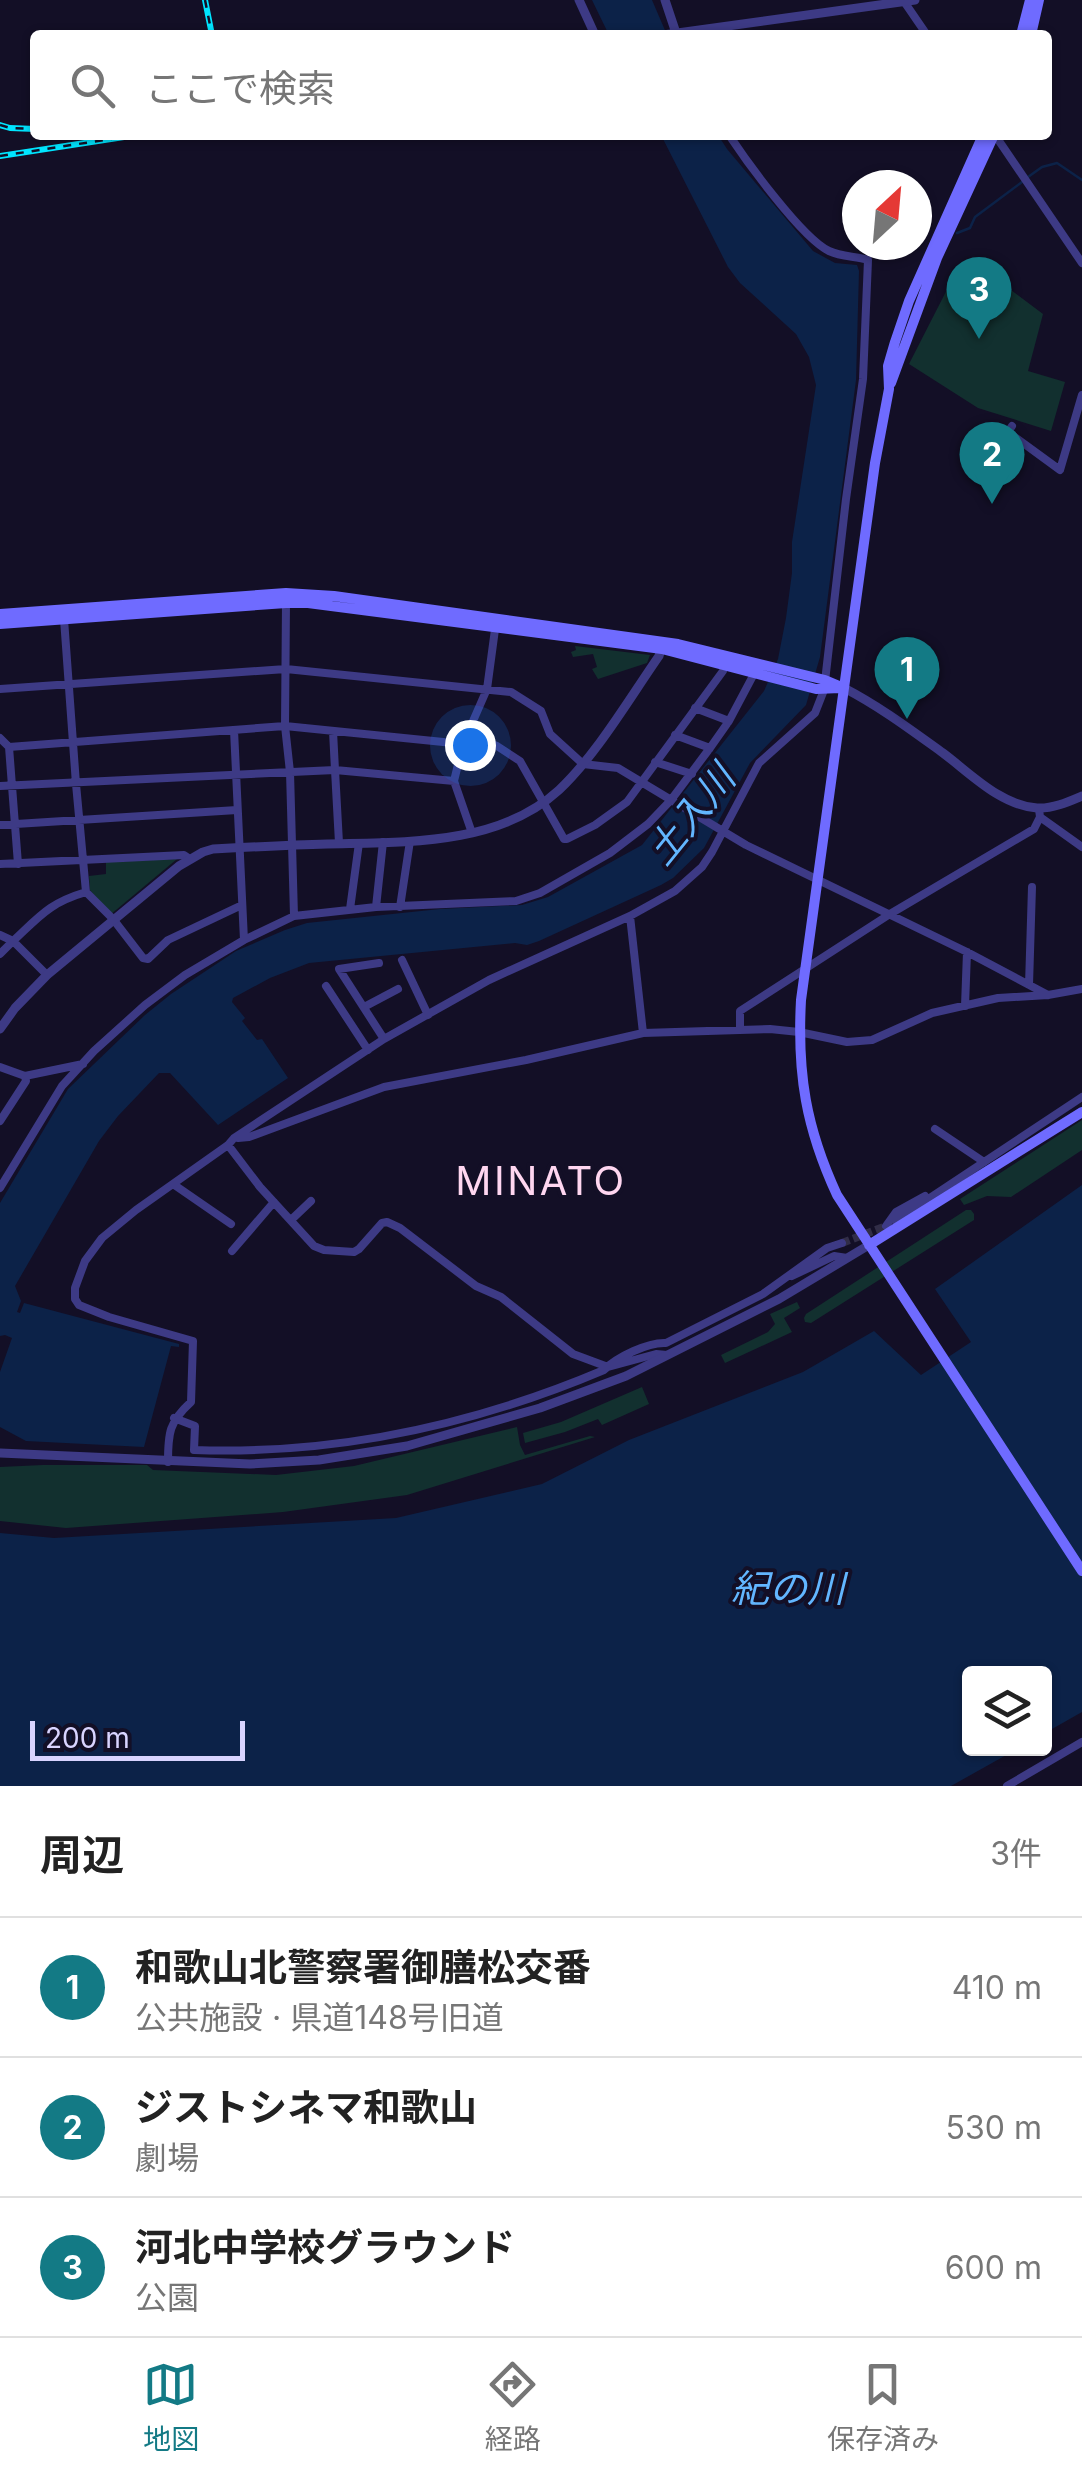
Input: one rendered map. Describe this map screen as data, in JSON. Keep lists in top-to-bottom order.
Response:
{
  "districts": ["MINATO"],
  "water": ["土入川", "紀の川"],
  "scale_bar": "200 m",
  "north": "top right",
  "page": {
    "search": "ここで検索",
    "pins": ["3", "2", "1"],
    "scale": "200 m",
    "heading": ["周辺", "3件"],
    "list": [
      {
        "mark": "1",
        "name": "和歌山北警察署御膳松交番",
        "note": "公共施設 · 県道148号旧道",
        "value": "410 m"
      },
      {
        "mark": "2",
        "name": "ジストシネマ和歌山",
        "note": "劇場",
        "value": "530 m"
      },
      {
        "mark": "3",
        "name": "河北中学校グラウンド",
        "note": "公園",
        "value": "600 m"
      }
    ],
    "nav": ["地図", "経路", "保存済み"]
  }
}
